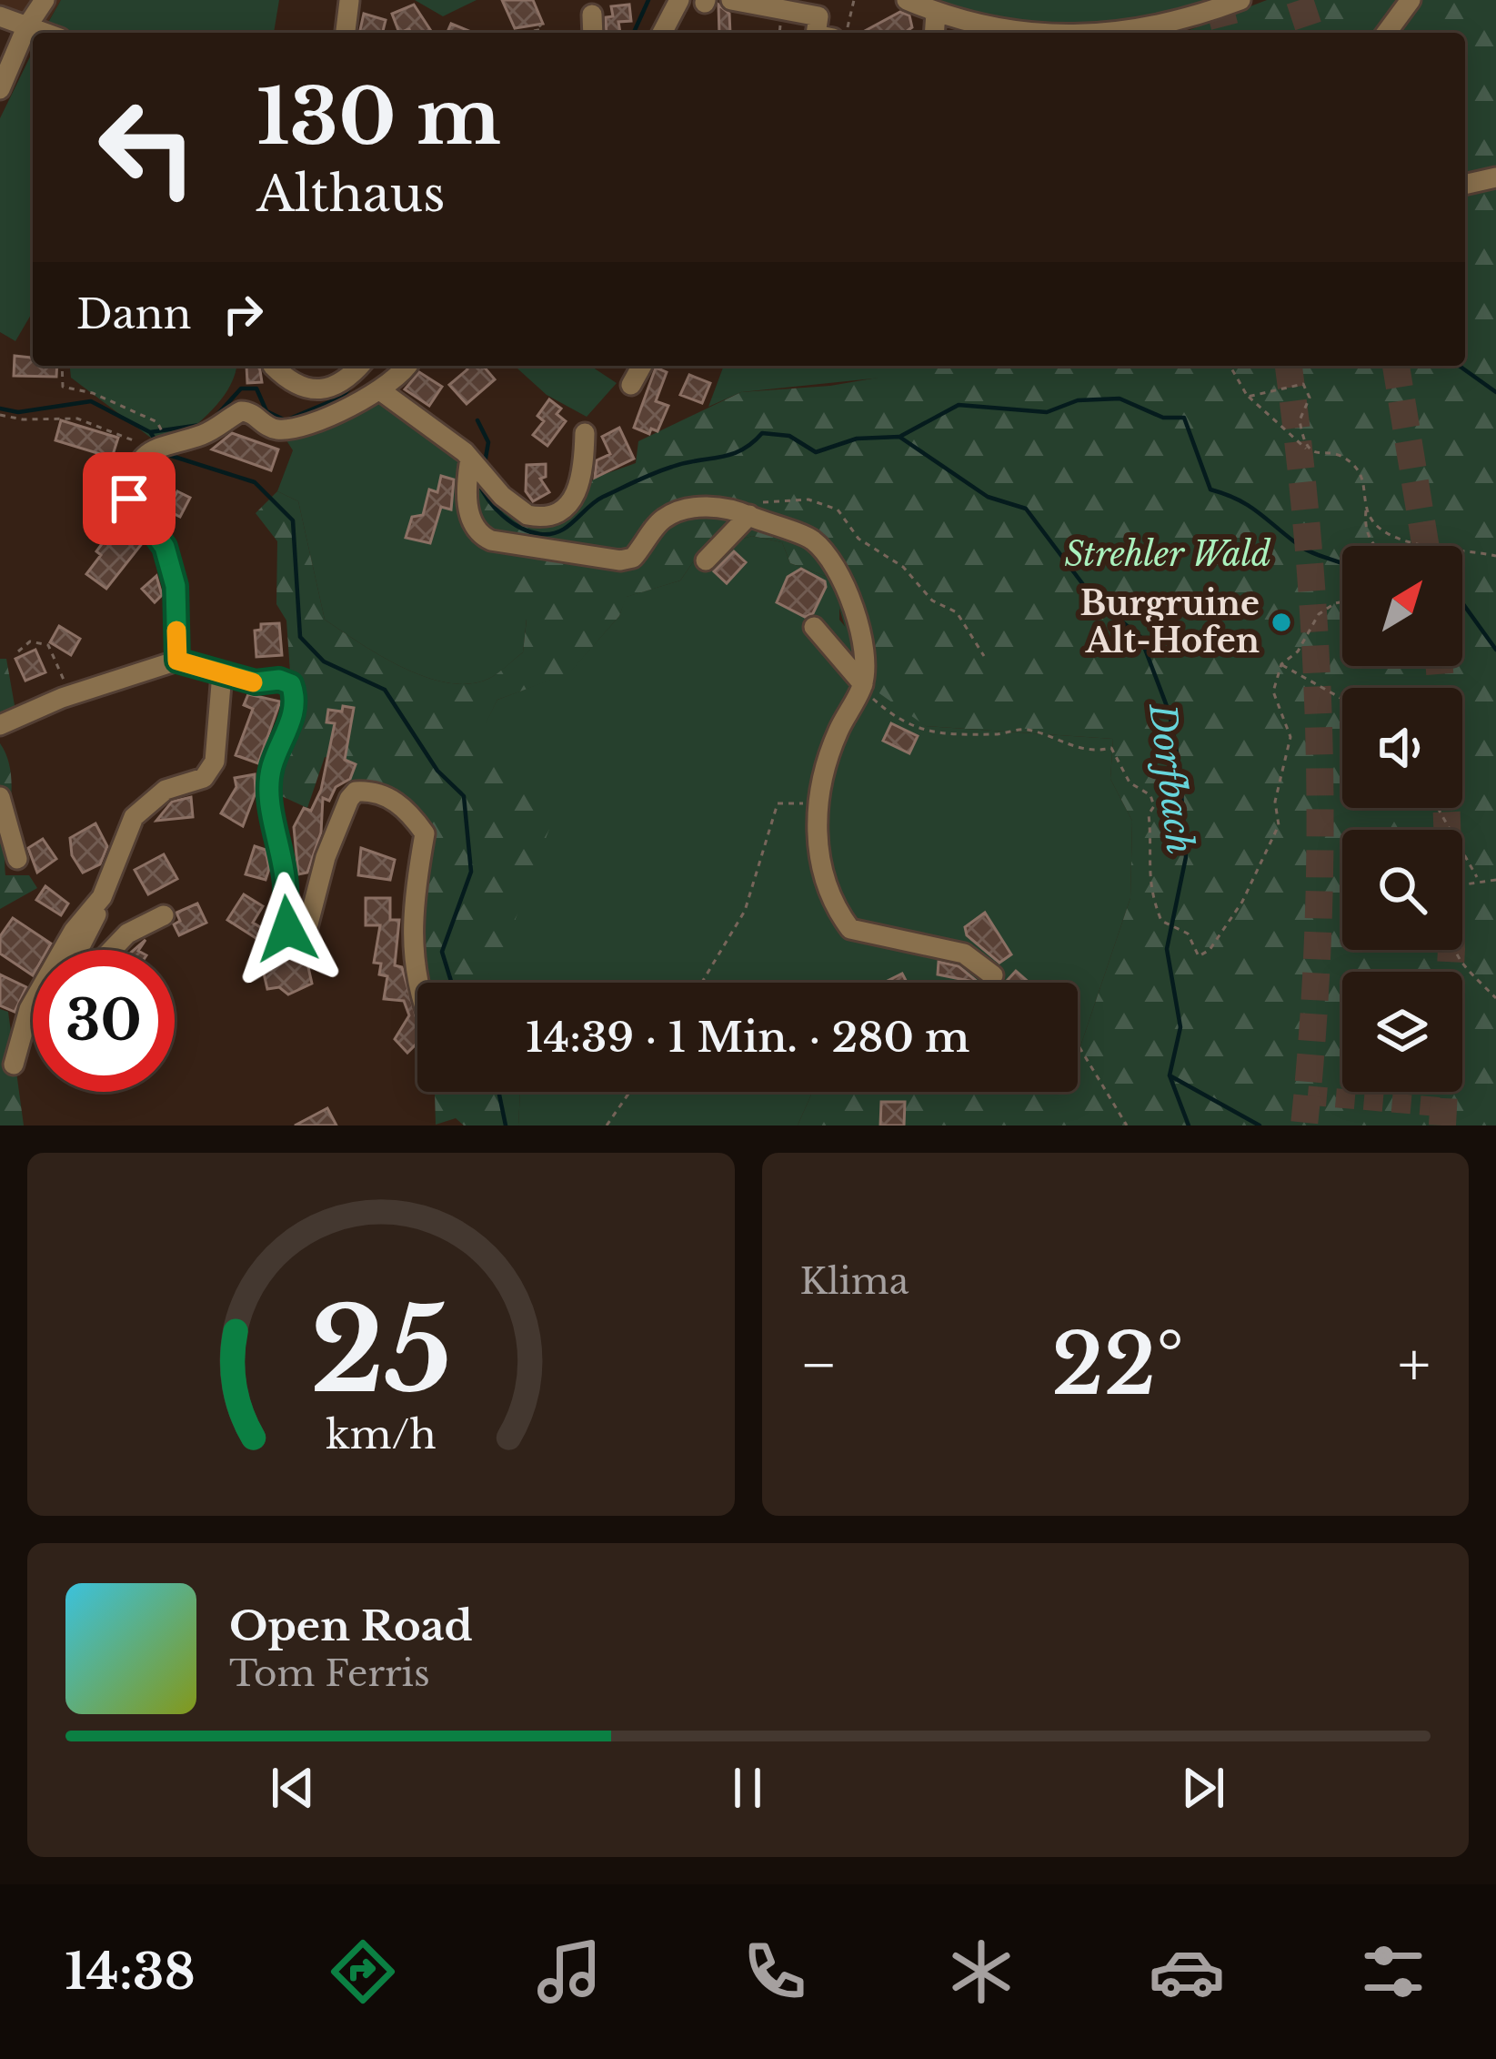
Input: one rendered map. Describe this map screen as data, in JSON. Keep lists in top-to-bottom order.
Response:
{
  "water": ["Dorfbach"],
  "parks": ["Strehler Wald"],
  "places": ["Burgruine Alt-Hofen"],
  "north": "top right",
  "page": {
    "turn": ["130 m", "Althaus"],
    "then": "Dann",
    "limit": "30",
    "trip": "14:39 · 1 Min. · 280 m",
    "tile": "Klima",
    "heat": ["−", "22°", "+"],
    "song": ["Open Road", "Tom Ferris"],
    "tabs": "14:38",
    "gauge": ["25", "km/h"]
  }
}
